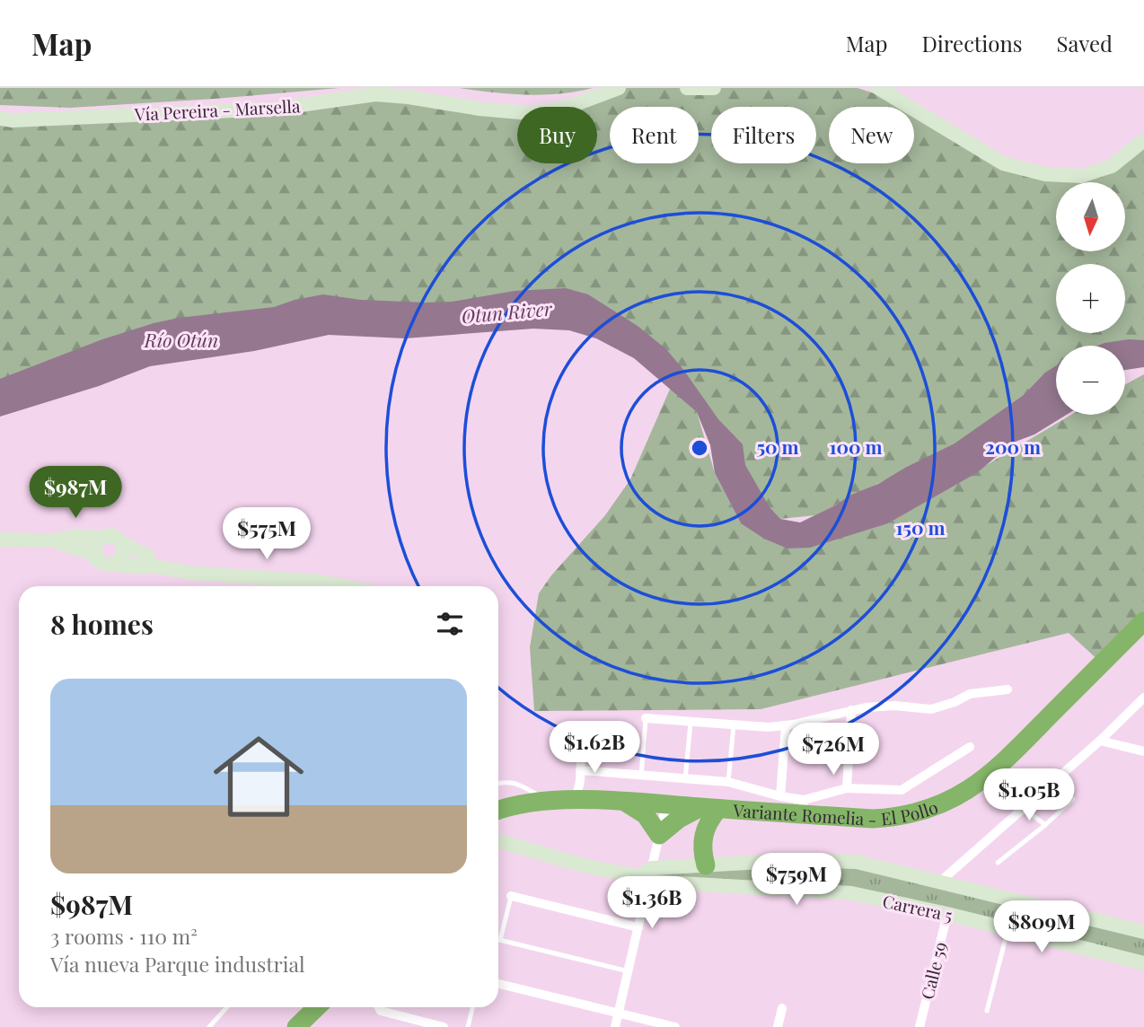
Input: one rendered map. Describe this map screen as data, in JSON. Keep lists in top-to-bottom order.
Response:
{
  "streets": {
    "highway": ["Variante Romelia - El Pollo"],
    "main road": ["Vía Pereira - Marsella", "Carrera 5"],
    "street": ["Calle 59"]
  },
  "crossings": [
    ["Carrera 5", "Calle 59"]
  ],
  "water": ["Otun River", "Río Otún"],
  "north": "bottom",
  "page": {
    "header": "Map",
    "nav": ["Map", "Directions", "Saved"],
    "chip": [
      "Buy",
      "Rent",
      "Filters",
      "New"
    ],
    "map_buttons": ["+", "−"],
    "price": [
      "$987M",
      "$575M",
      "$1.62B",
      "$726M",
      "$1.05B",
      "$759M",
      "$1.36B",
      "$809M"
    ],
    "heading": "8 homes",
    "list": [
      {
        "name": "$987M",
        "note": "3 rooms · 110 m² · Vía nueva Parque industrial"
      }
    ]
  },
  "rings": [
    "50 m",
    "100 m",
    "200 m",
    "150 m"
  ]
}
